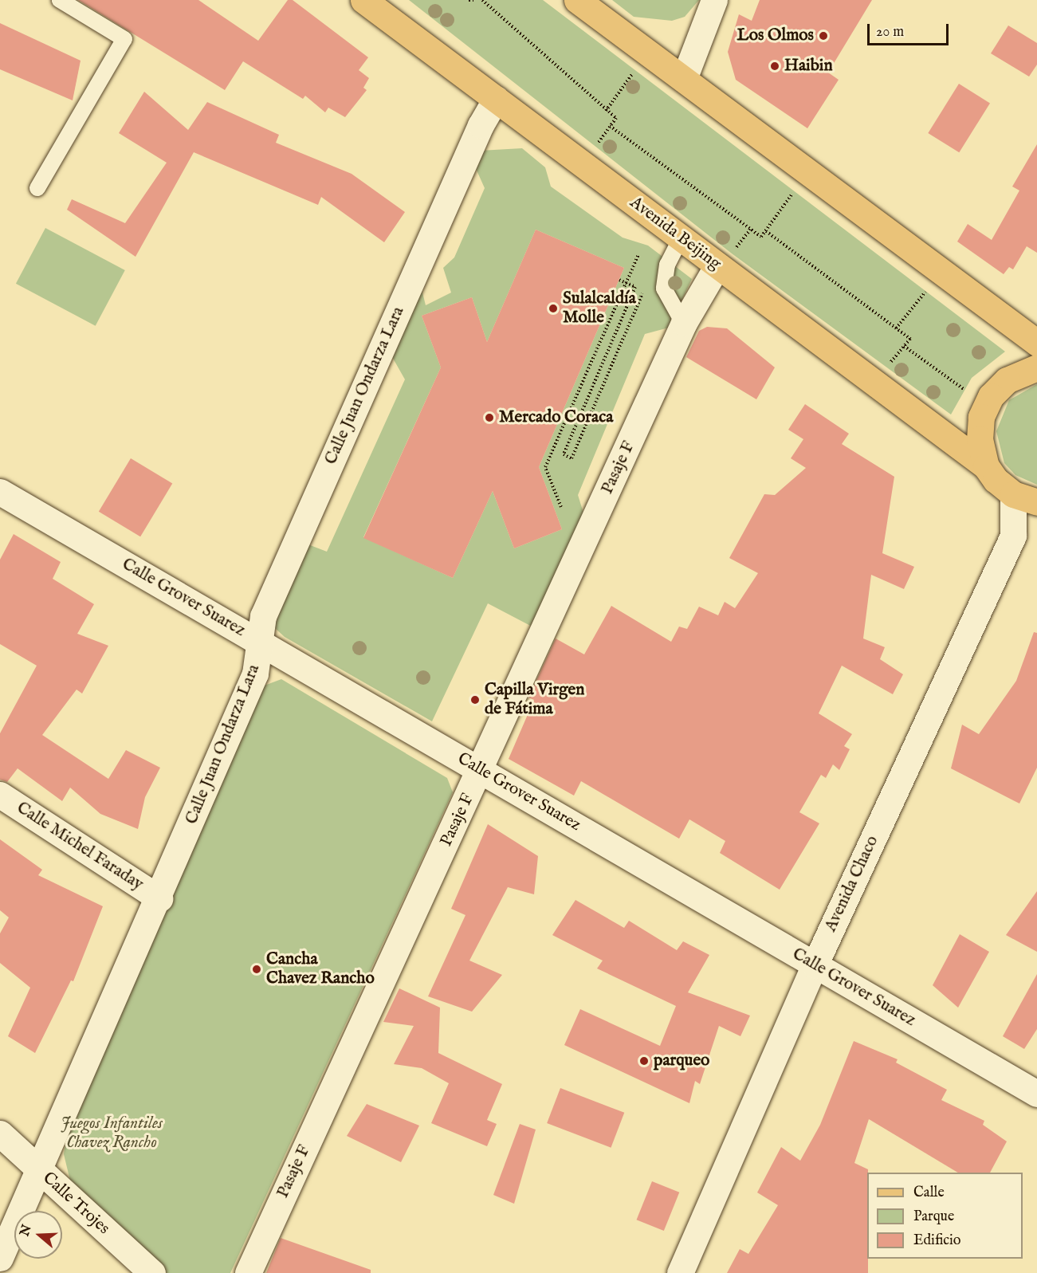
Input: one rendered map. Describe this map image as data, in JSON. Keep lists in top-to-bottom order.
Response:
{
  "streets": {
    "main road": ["Avenida Beijing"],
    "street": [
      "Calle Juan Ondarza Lara",
      "Pasaje F",
      "Calle Grover Suarez",
      "Calle Michel Faraday",
      "Avenida Chaco",
      "Calle Trojes"
    ]
  },
  "crossings": [
    ["Avenida Beijing", "Calle Juan Ondarza Lara"],
    ["Avenida Beijing", "Pasaje F"],
    ["Avenida Beijing", "Avenida Chaco"],
    ["Calle Juan Ondarza Lara", "Calle Grover Suarez"],
    ["Calle Juan Ondarza Lara", "Calle Michel Faraday"],
    ["Calle Juan Ondarza Lara", "Calle Trojes"],
    ["Pasaje F", "Calle Grover Suarez"],
    ["Calle Grover Suarez", "Avenida Chaco"]
  ],
  "parks": ["Juegos Infantiles Chavez Rancho"],
  "places": [
    "Los Olmos",
    "Haibin",
    "Sulalcaldía Molle",
    "Mercado Coraca",
    "Capilla Virgen de Fátima",
    "Cancha Chavez Rancho",
    "parqueo"
  ],
  "legend": ["Calle", "Parque", "Edificio"],
  "scale_bar": "20 m",
  "north": "left"
}
